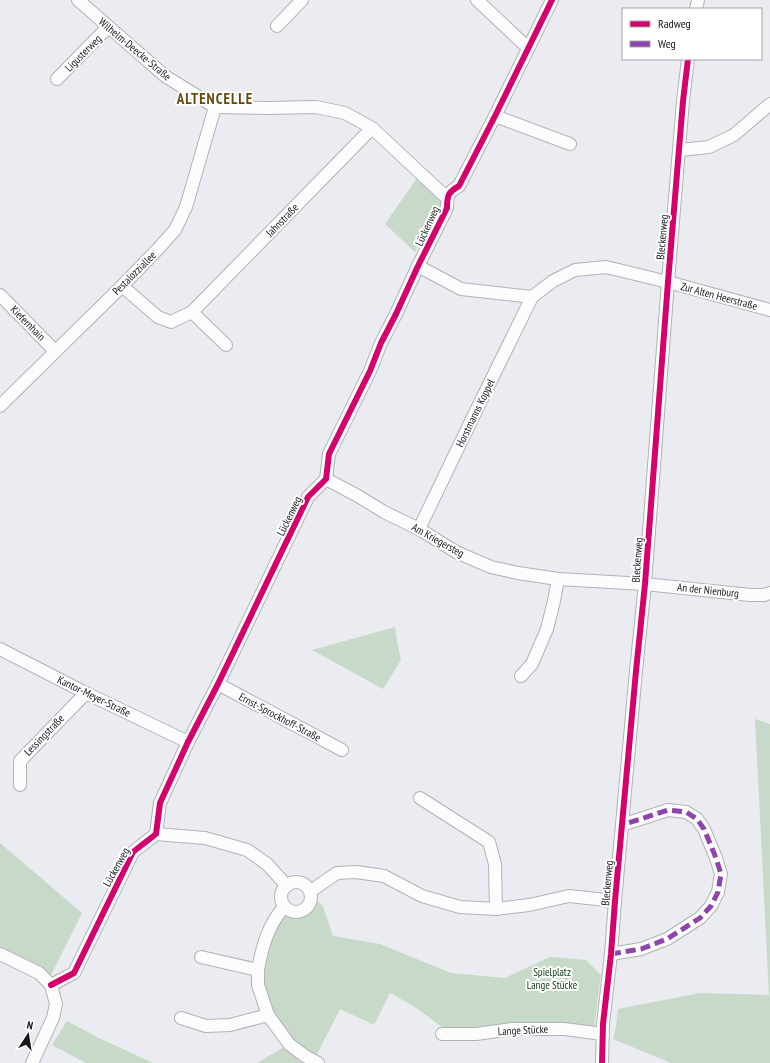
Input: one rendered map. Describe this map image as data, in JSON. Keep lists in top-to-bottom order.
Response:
{
  "streets": {
    "street": [
      "Wilhelm-Deecke-Straße",
      "Ligusterweg",
      "Jahnstraße",
      "Lückenweg",
      "Bleckenweg",
      "Pestalozziallee",
      "Zur Alten Heerstraße",
      "Kiefernhain",
      "Horstmanns Koppel",
      "Am Kriegersteg",
      "An der Nienburg",
      "Kantor-Meyer-Straße",
      "Ernst-Sprockhoff-Straße",
      "Lessingstraße",
      "Lange Stücke"
    ]
  },
  "crossings": [
    ["Wilhelm-Deecke-Straße", "Ligusterweg"],
    ["Wilhelm-Deecke-Straße", "Pestalozziallee"],
    ["Jahnstraße", "Pestalozziallee"],
    ["Lückenweg", "Am Kriegersteg"],
    ["Lückenweg", "Kantor-Meyer-Straße"],
    ["Lückenweg", "Ernst-Sprockhoff-Straße"],
    ["Bleckenweg", "Zur Alten Heerstraße"],
    ["Bleckenweg", "Horstmanns Koppel"],
    ["Bleckenweg", "Am Kriegersteg"],
    ["Bleckenweg", "An der Nienburg"],
    ["Bleckenweg", "Lange Stücke"],
    ["Pestalozziallee", "Kiefernhain"],
    ["Zur Alten Heerstraße", "Horstmanns Koppel"],
    ["Horstmanns Koppel", "Am Kriegersteg"],
    ["Am Kriegersteg", "An der Nienburg"],
    ["Kantor-Meyer-Straße", "Lessingstraße"]
  ],
  "districts": ["ALTENCELLE"],
  "parks": ["Spielplatz Lange Stücke"],
  "legend": ["Radweg", "Weg"],
  "north": "top"
}
